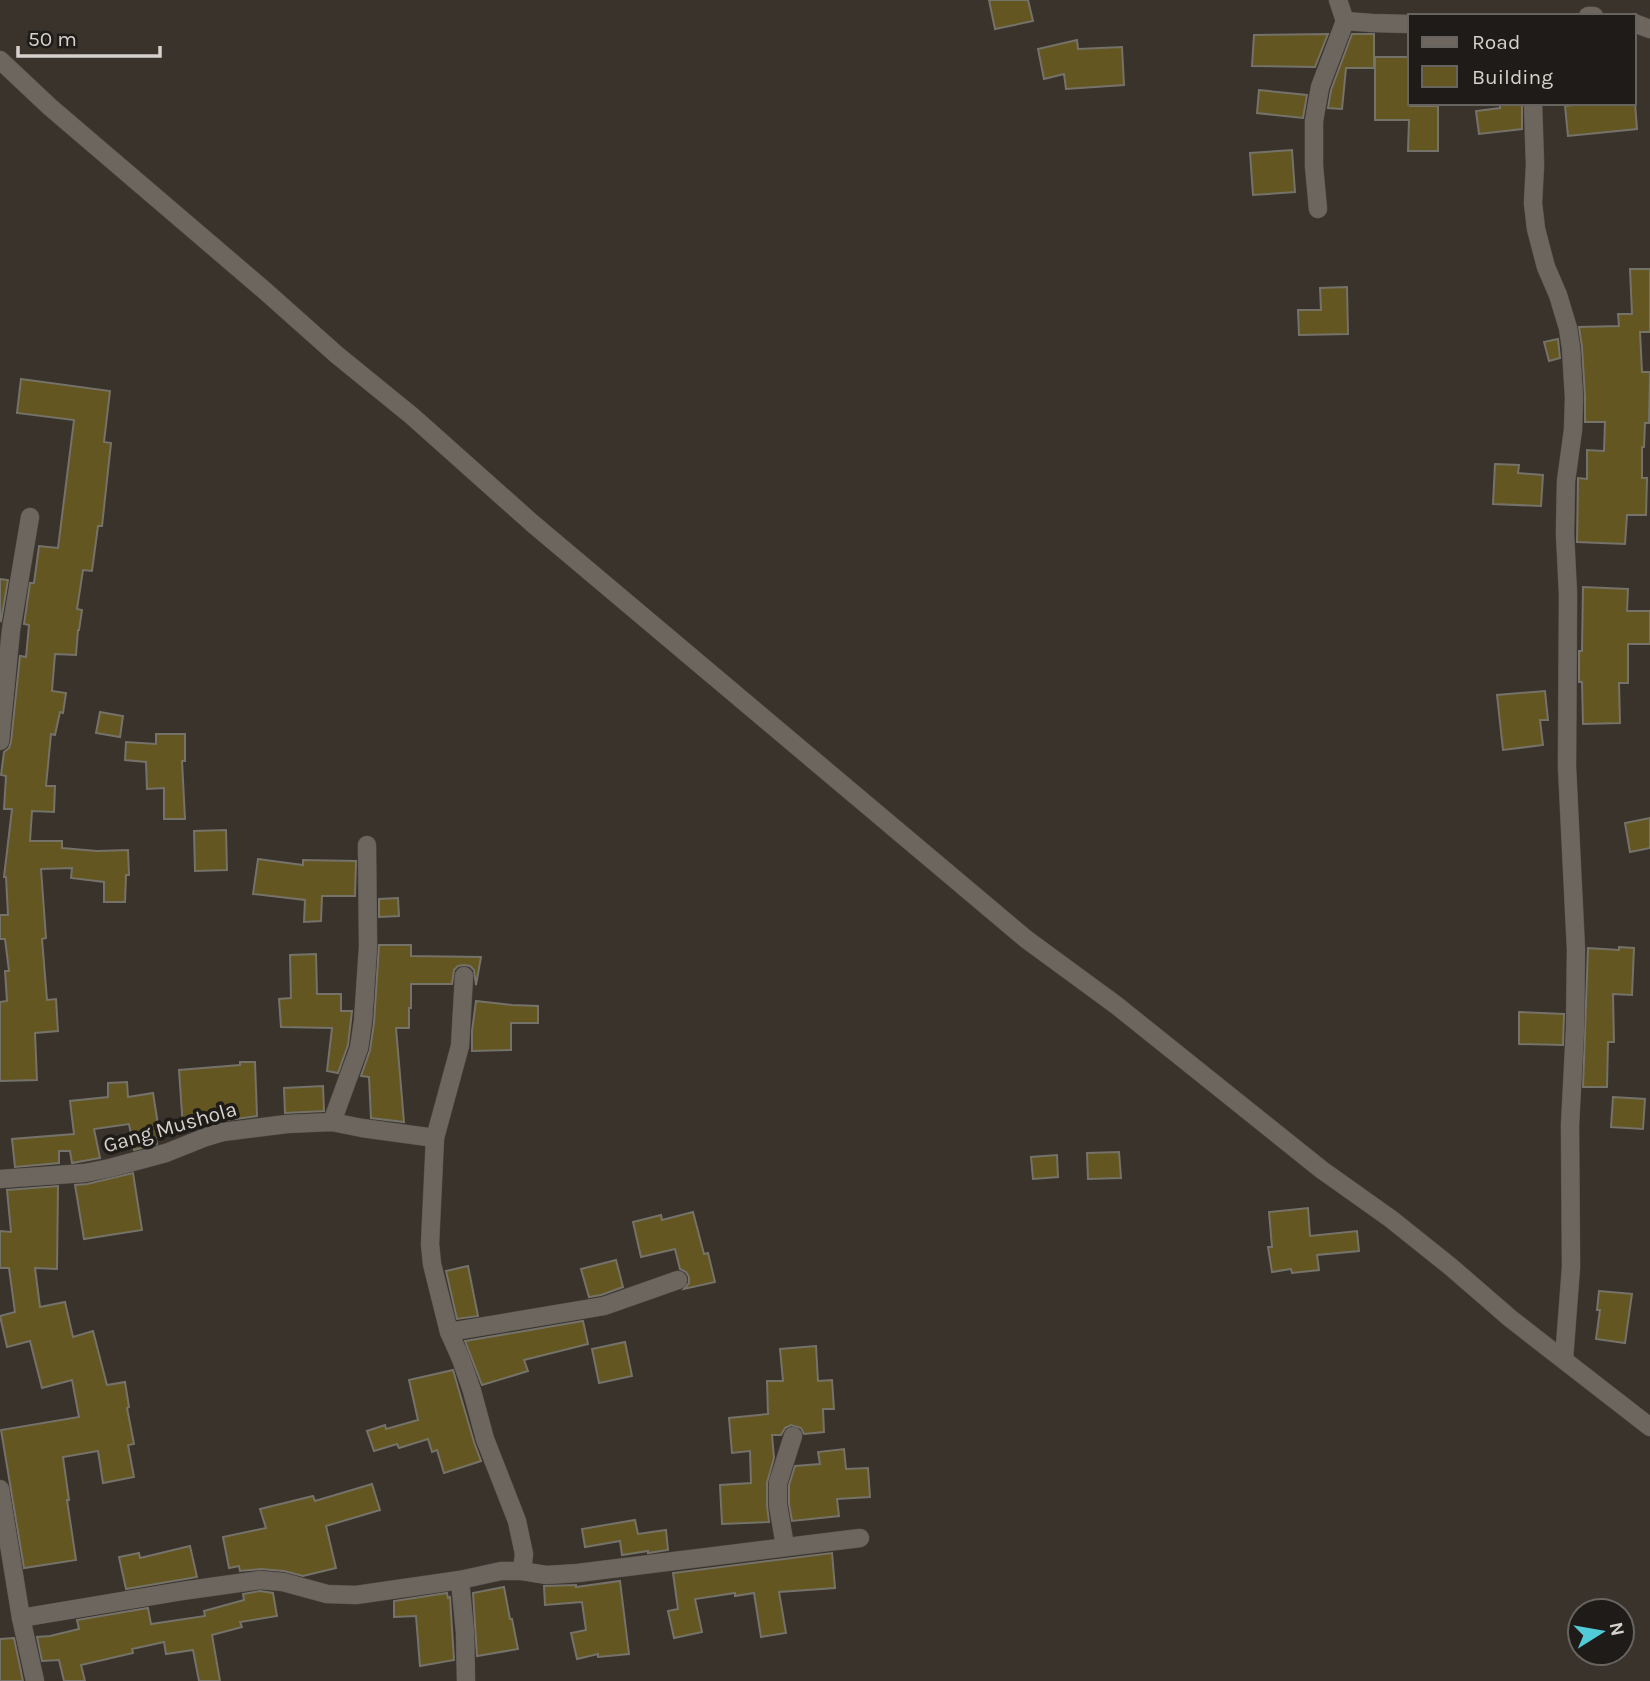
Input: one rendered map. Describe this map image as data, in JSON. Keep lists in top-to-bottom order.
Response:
{
  "streets": {
    "street": ["Gang Mushola"]
  },
  "legend": ["Road", "Building"],
  "scale_bar": "50 m",
  "north": "right"
}
